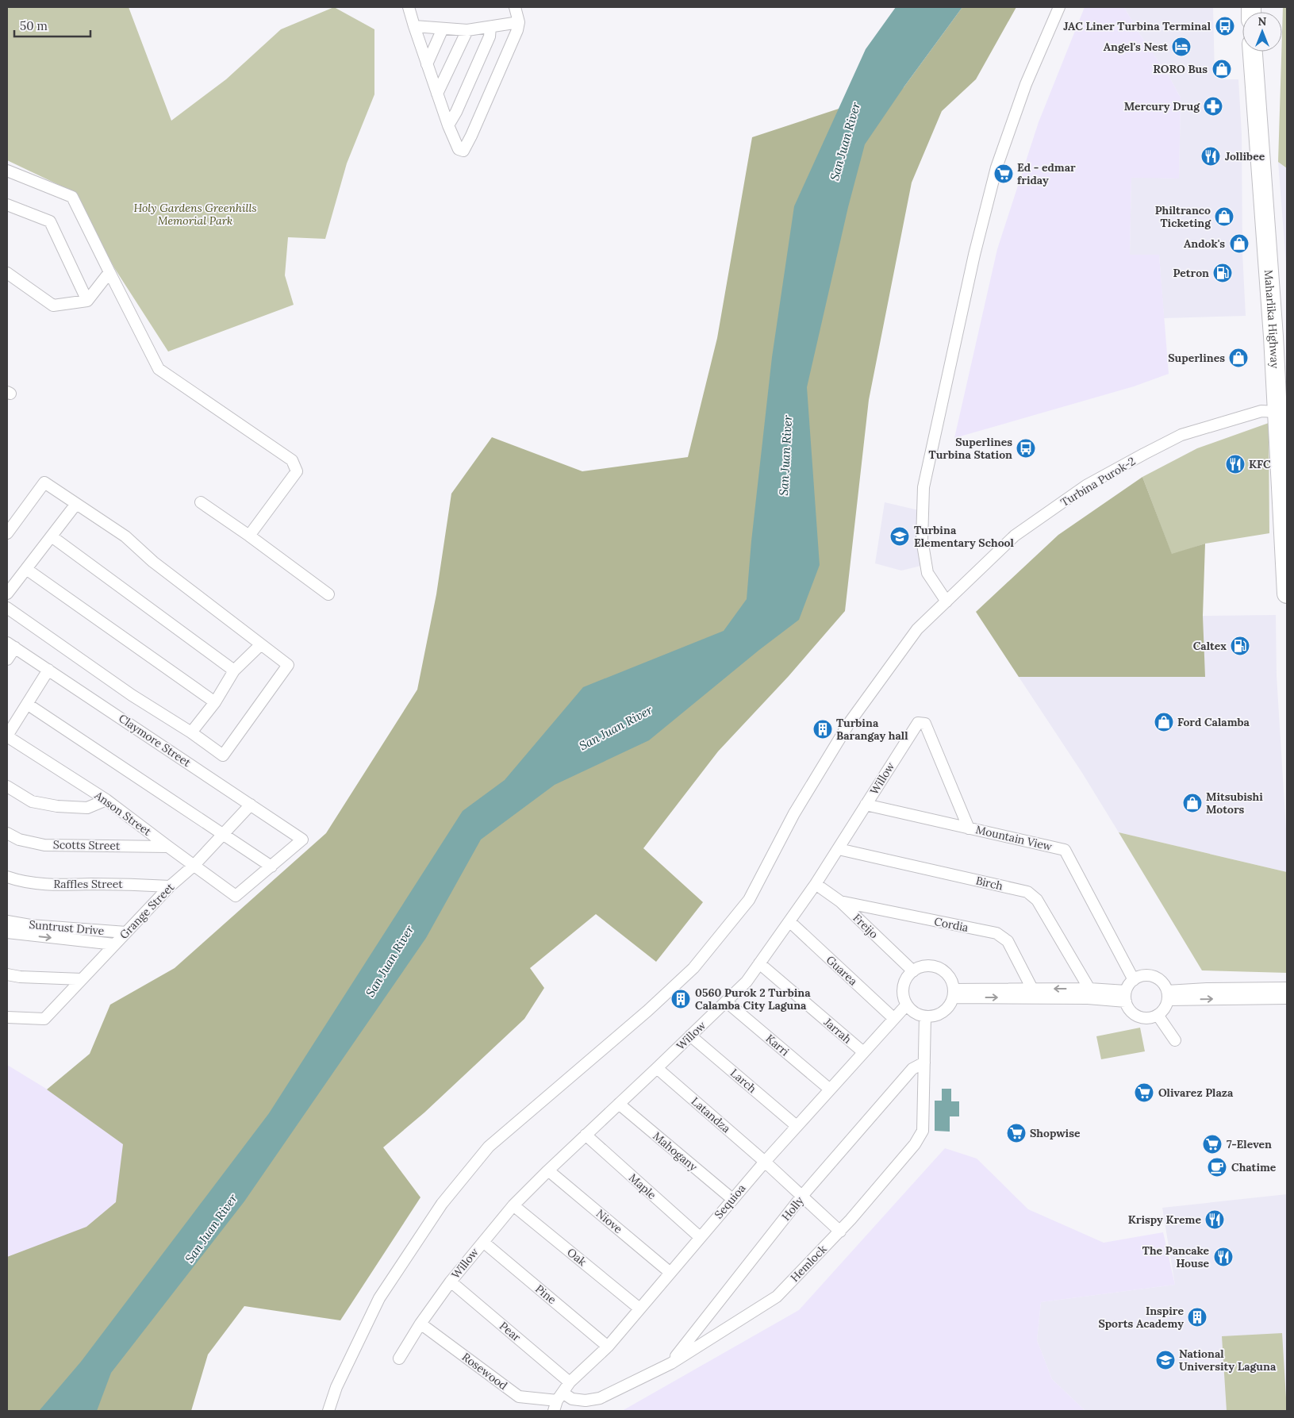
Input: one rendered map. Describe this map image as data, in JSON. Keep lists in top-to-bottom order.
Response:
{
  "streets": {
    "highway": ["Maharlika Highway"],
    "street": [
      "Turbina Purok-2",
      "Claymore Street",
      "Willow",
      "Anson Street",
      "Mountain View",
      "Scotts Street",
      "Birch",
      "Raffles Street",
      "Grange Street",
      "Cordia",
      "Freijo",
      "Suntrust Drive",
      "Guarea",
      "Jarrah",
      "Karri",
      "Larch",
      "Latandza",
      "Mahogany",
      "Maple",
      "Sequioa",
      "Holly",
      "Niove",
      "Oak",
      "Hemlock",
      "Pine",
      "Pear",
      "Rosewood"
    ]
  },
  "crossings": [
    ["Maharlika Highway", "Turbina Purok-2"],
    ["Claymore Street", "Anson Street"],
    ["Claymore Street", "Grange Street"],
    ["Willow", "Mountain View"],
    ["Willow", "Birch"],
    ["Willow", "Freijo"],
    ["Willow", "Guarea"],
    ["Willow", "Jarrah"],
    ["Willow", "Karri"],
    ["Willow", "Larch"],
    ["Willow", "Latandza"],
    ["Willow", "Mahogany"],
    ["Willow", "Maple"],
    ["Willow", "Niove"],
    ["Willow", "Oak"],
    ["Willow", "Pine"],
    ["Willow", "Pear"],
    ["Willow", "Rosewood"],
    ["Anson Street", "Scotts Street"],
    ["Anson Street", "Grange Street"],
    ["Raffles Street", "Grange Street"],
    ["Grange Street", "Suntrust Drive"],
    ["Cordia", "Freijo"],
    ["Freijo", "Sequioa"],
    ["Freijo", "Hemlock"],
    ["Guarea", "Sequioa"],
    ["Jarrah", "Sequioa"],
    ["Karri", "Sequioa"],
    ["Larch", "Sequioa"],
    ["Latandza", "Sequioa"],
    ["Latandza", "Holly"],
    ["Latandza", "Hemlock"],
    ["Mahogany", "Sequioa"],
    ["Maple", "Sequioa"],
    ["Sequioa", "Niove"],
    ["Sequioa", "Oak"],
    ["Sequioa", "Hemlock"],
    ["Sequioa", "Pine"],
    ["Sequioa", "Pear"],
    ["Sequioa", "Rosewood"],
    ["Holly", "Hemlock"],
    ["Hemlock", "Rosewood"]
  ],
  "water": ["San Juan River"],
  "parks": ["Holy Gardens Greenhills Memorial Park"],
  "places": {
    "bus stop": ["JAC Liner Turbina Terminal", "Superlines Turbina Station"],
    "hotel": ["Angel's Nest"],
    "shop": [
      "RORO Bus",
      "Philtranco Ticketing",
      "Andok's",
      "Superlines",
      "Ford Calamba",
      "Mitsubishi Motors"
    ],
    "pharmacy": ["Mercury Drug"],
    "restaurant": [
      "Jollibee",
      "KFC",
      "Krispy Kreme",
      "The Pancake House"
    ],
    "supermarket": [
      "Ed - edmar friday",
      "Olivarez Plaza",
      "Shopwise",
      "7-Eleven"
    ],
    "fuel station": ["Petron", "Caltex"],
    "school or university": ["Turbina Elementary School", "National University Laguna"],
    "building": ["Turbina Barangay hall", "0560 Purok 2 Turbina Calamba City Laguna", "Inspire Sports Academy"],
    "cafe": ["Chatime"]
  },
  "scale_bar": "50 m",
  "north": "top"
}
